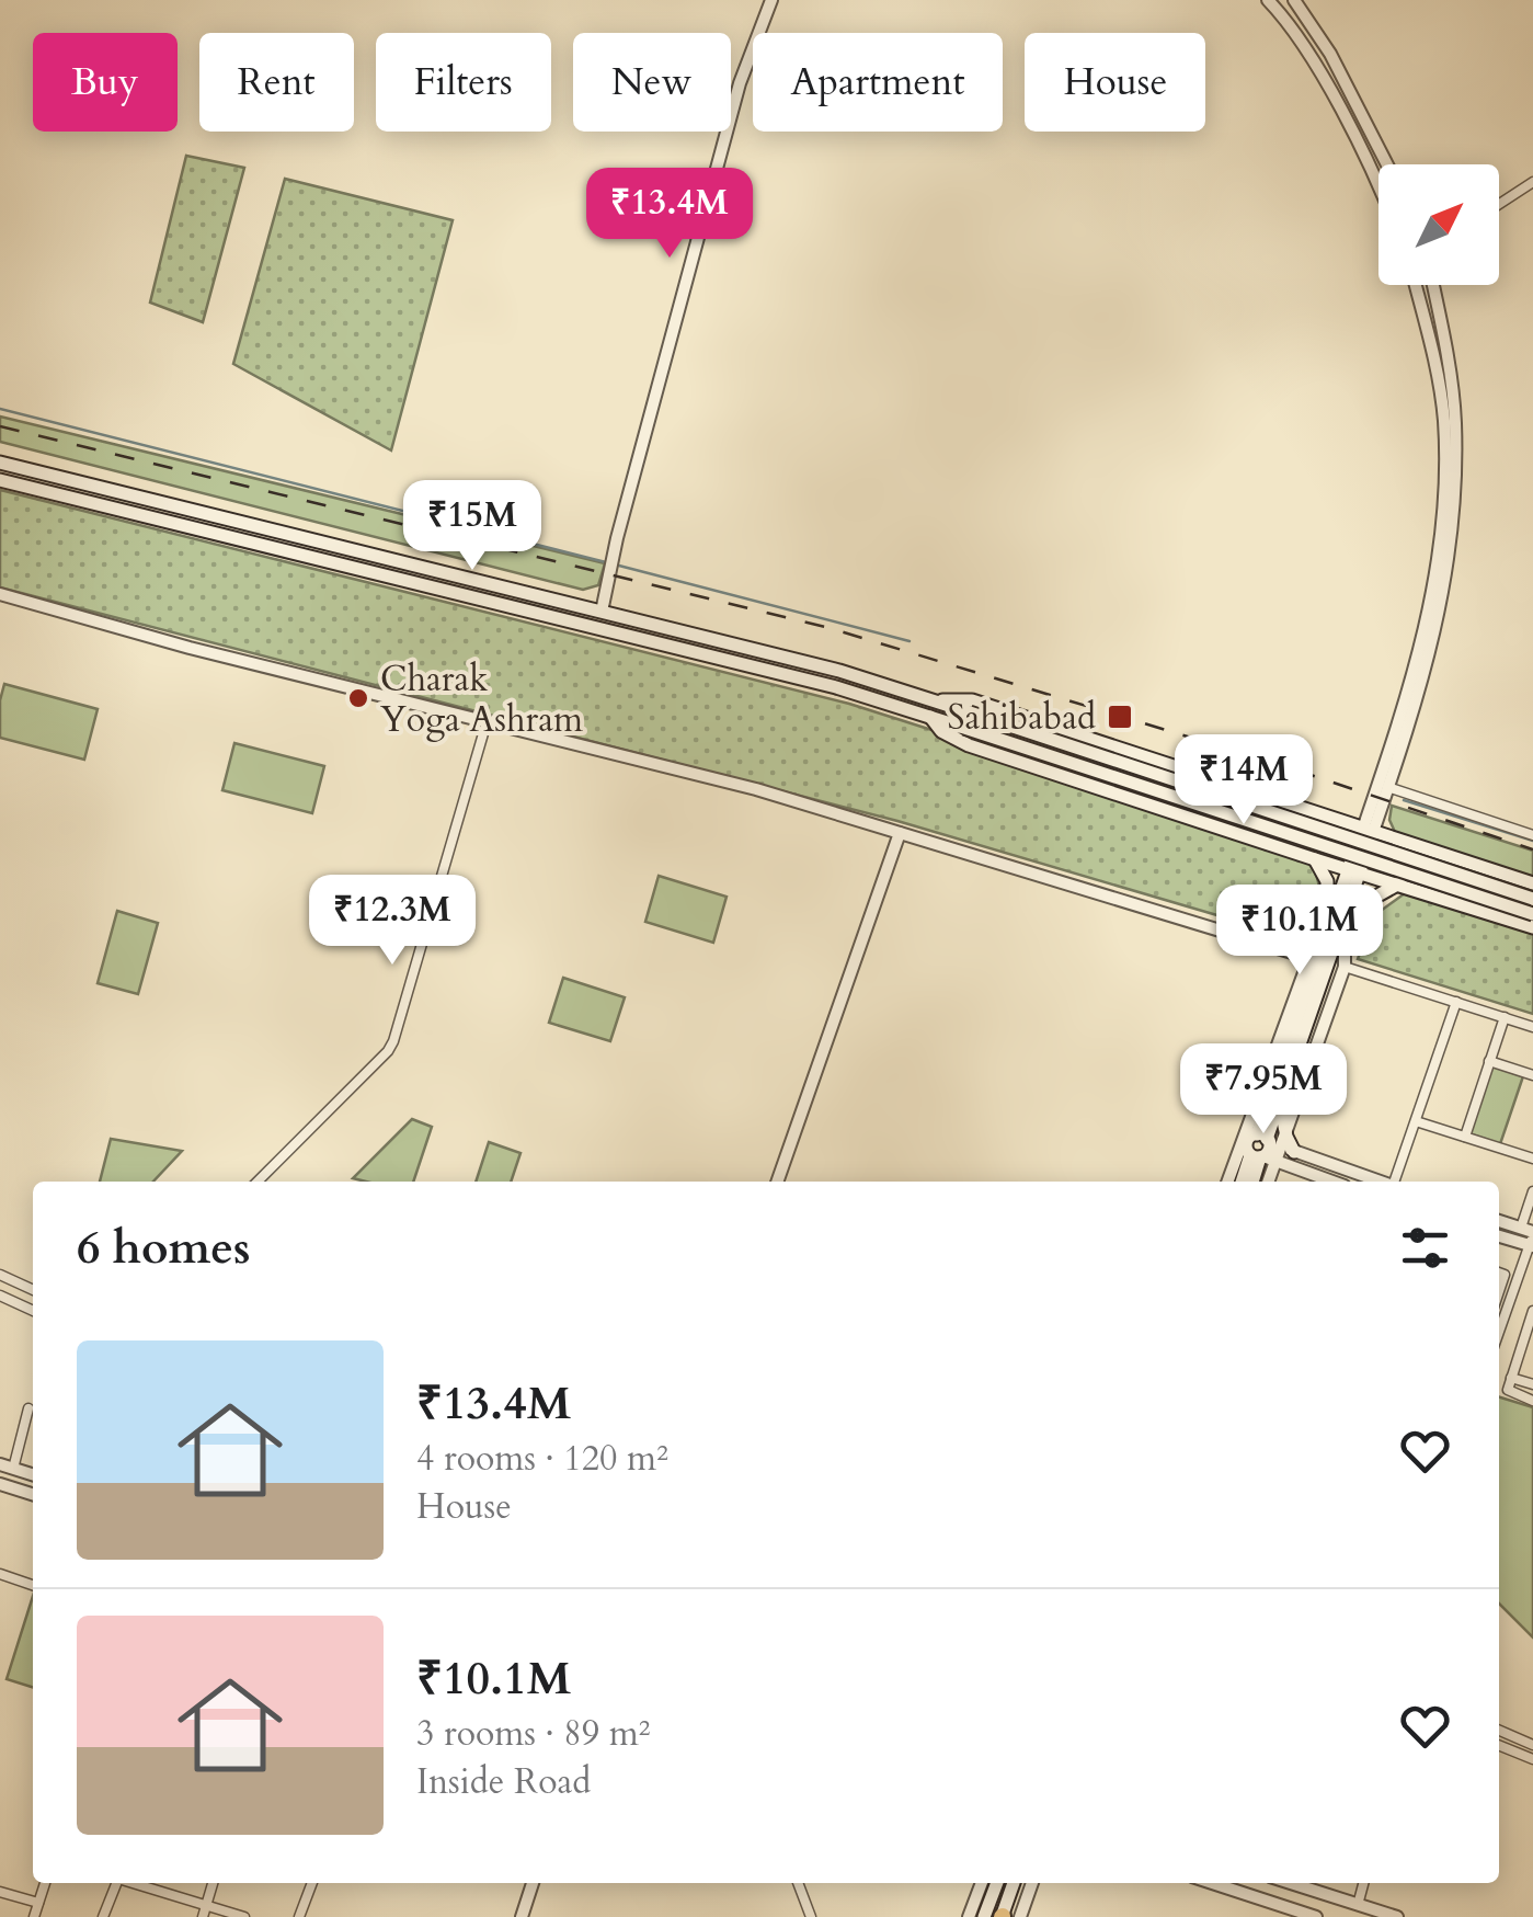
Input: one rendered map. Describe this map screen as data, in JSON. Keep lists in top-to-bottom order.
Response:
{
  "places": {
    "other": ["Charak Yoga Ashram"],
    "transit": ["Sahibabad"]
  },
  "north": "top right",
  "page": {
    "chip": [
      "Buy",
      "Rent",
      "Filters",
      "New",
      "Apartment",
      "House"
    ],
    "price": [
      "₹13.4M",
      "₹15M",
      "₹14M",
      "₹12.3M",
      "₹10.1M",
      "₹7.95M"
    ],
    "heading": "6 homes",
    "list": [
      {
        "name": "₹13.4M",
        "note": "4 rooms · 120 m² · House"
      },
      {
        "name": "₹10.1M",
        "note": "3 rooms · 89 m² · Inside Road"
      }
    ]
  }
}
